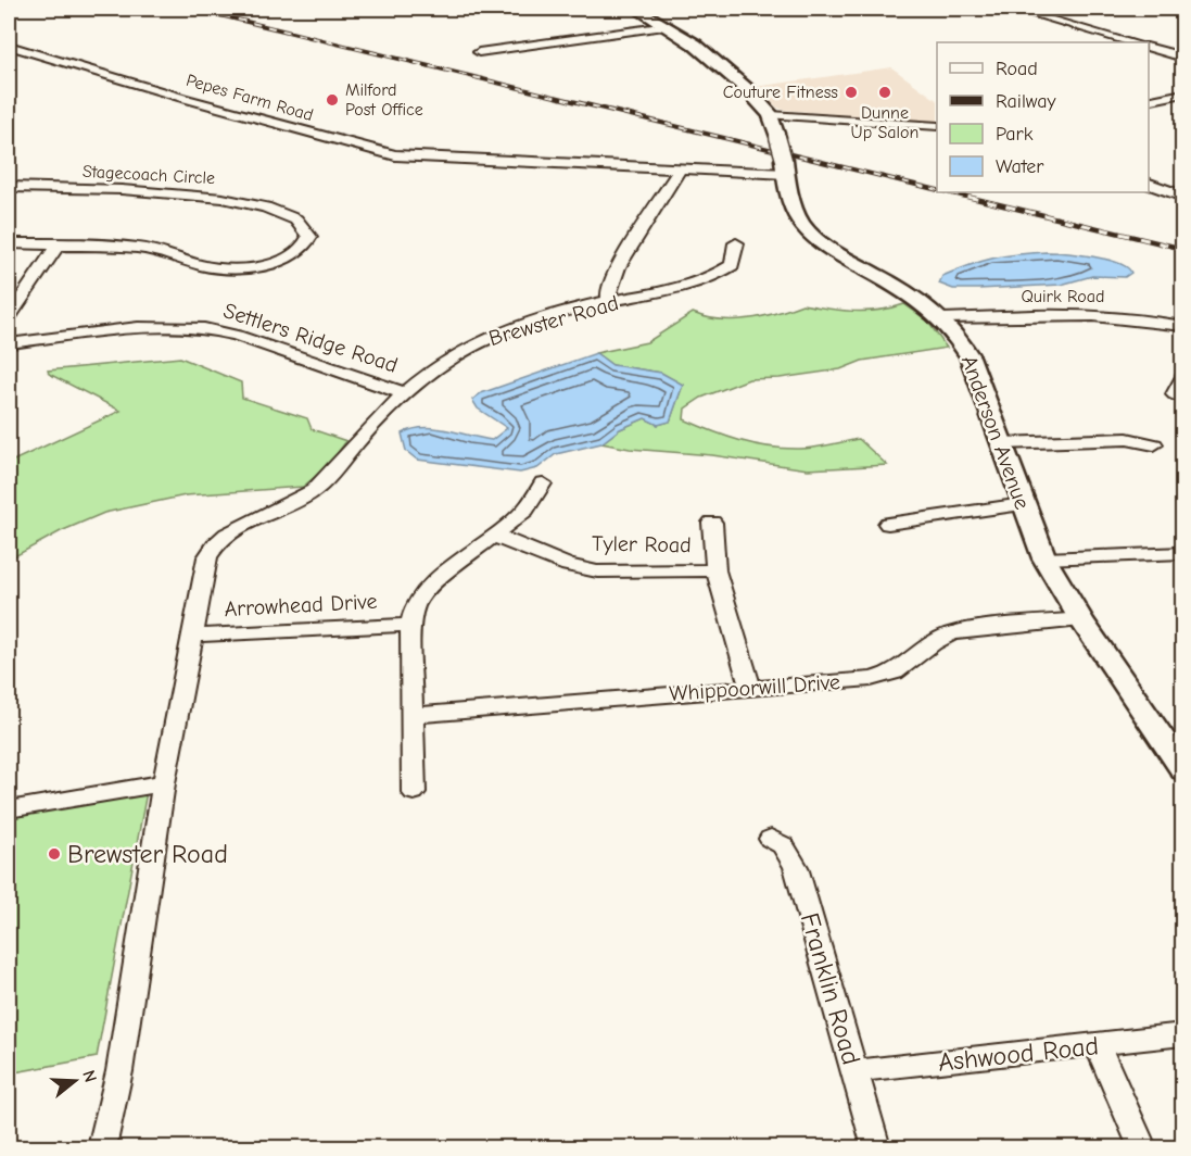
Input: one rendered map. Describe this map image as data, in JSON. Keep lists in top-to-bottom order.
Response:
{
  "streets": {
    "main road": ["Anderson Avenue"],
    "street": [
      "Pepes Farm Road",
      "Stagecoach Circle",
      "Quirk Road",
      "Brewster Road",
      "Settlers Ridge Road",
      "Tyler Road",
      "Arrowhead Drive",
      "Whippoorwill Drive",
      "Franklin Road",
      "Ashwood Road"
    ]
  },
  "crossings": [
    ["Pepes Farm Road", "Anderson Avenue"],
    ["Quirk Road", "Anderson Avenue"],
    ["Brewster Road", "Settlers Ridge Road"],
    ["Brewster Road", "Arrowhead Drive"],
    ["Anderson Avenue", "Whippoorwill Drive"],
    ["Franklin Road", "Ashwood Road"]
  ],
  "places": [
    "Couture Fitness",
    "Dunne Up Salon",
    "Milford Post Office",
    "Brewster Road"
  ],
  "legend": [
    "Road",
    "Railway",
    "Park",
    "Water"
  ],
  "north": "right"
}
